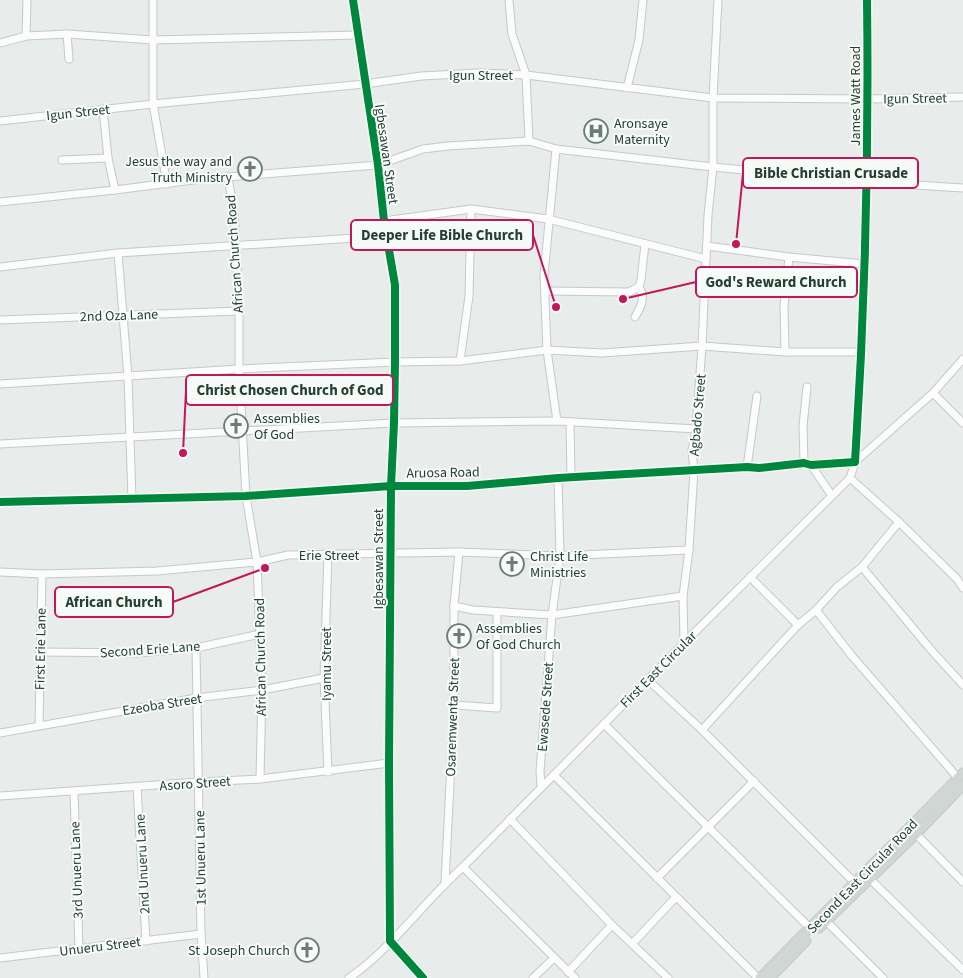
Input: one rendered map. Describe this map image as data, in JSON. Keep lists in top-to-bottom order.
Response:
{
  "streets": {
    "main road": ["Second East Circular Road"],
    "street": [
      "Igun Street",
      "James Watt Road",
      "Igbesawan Street",
      "African Church Road",
      "2nd Oza Lane",
      "Agbado Street",
      "Aruosa Road",
      "Erie Street",
      "First Erie Lane",
      "Second Erie Lane",
      "Iyamu Street",
      "First East Circular",
      "Ezeoba Street",
      "Ewasede Street",
      "Osaremwenta Street",
      "Asoro Street",
      "1st Unueru Lane",
      "2nd Unueru Lane",
      "3rd Unueru Lane",
      "Unueru Street"
    ]
  },
  "crossings": [
    ["Igun Street", "James Watt Road"],
    ["Igun Street", "Igbesawan Street"],
    ["Igun Street", "Agbado Street"],
    ["James Watt Road", "Aruosa Road"],
    ["James Watt Road", "First East Circular"],
    ["Igbesawan Street", "Aruosa Road"],
    ["Igbesawan Street", "Erie Street"],
    ["Igbesawan Street", "First East Circular"],
    ["Igbesawan Street", "Asoro Street"],
    ["African Church Road", "2nd Oza Lane"],
    ["African Church Road", "Aruosa Road"],
    ["African Church Road", "Erie Street"],
    ["African Church Road", "Second Erie Lane"],
    ["African Church Road", "Ezeoba Street"],
    ["African Church Road", "Asoro Street"],
    ["Agbado Street", "Aruosa Road"],
    ["Agbado Street", "Erie Street"],
    ["Agbado Street", "First East Circular"],
    ["Aruosa Road", "First East Circular"],
    ["Aruosa Road", "Ewasede Street"],
    ["Erie Street", "First Erie Lane"],
    ["Erie Street", "Iyamu Street"],
    ["Erie Street", "Ewasede Street"],
    ["Erie Street", "Osaremwenta Street"],
    ["First Erie Lane", "Second Erie Lane"],
    ["First Erie Lane", "Ezeoba Street"],
    ["Second Erie Lane", "1st Unueru Lane"],
    ["Iyamu Street", "Ezeoba Street"],
    ["Iyamu Street", "Asoro Street"],
    ["First East Circular", "Ewasede Street"],
    ["First East Circular", "Osaremwenta Street"],
    ["Ezeoba Street", "1st Unueru Lane"],
    ["Asoro Street", "1st Unueru Lane"],
    ["Asoro Street", "2nd Unueru Lane"],
    ["Asoro Street", "3rd Unueru Lane"],
    ["1st Unueru Lane", "Unueru Street"],
    ["2nd Unueru Lane", "Unueru Street"],
    ["3rd Unueru Lane", "Unueru Street"]
  ],
  "places": {
    "hospital": ["Aronsaye Maternity"],
    "church": [
      "Jesus the way and Truth Ministry",
      "Assemblies Of God",
      "Christ Life Ministries",
      "Assemblies Of God Church",
      "St Joseph Church"
    ],
    "other": [
      "Bible Christian Crusade",
      "God's Reward Church",
      "Deeper Life Bible Church",
      "Christ Chosen Church of God",
      "African Church"
    ]
  }
}
